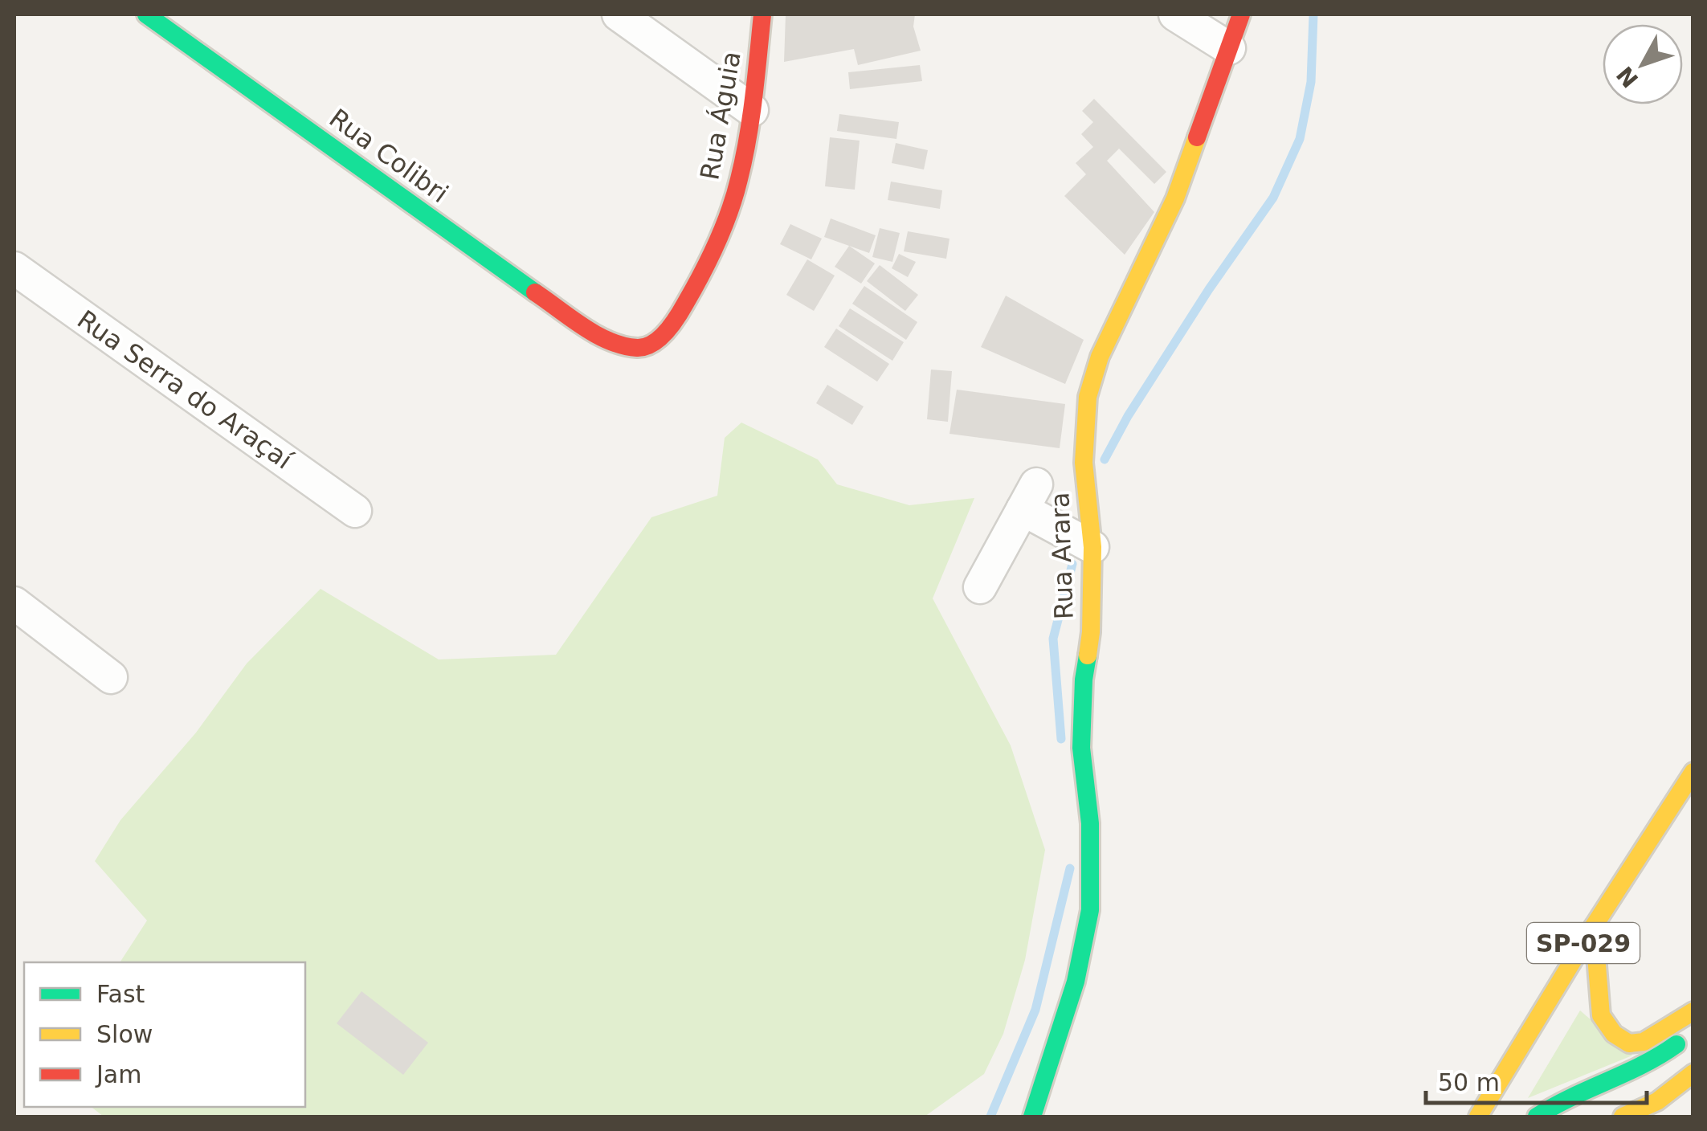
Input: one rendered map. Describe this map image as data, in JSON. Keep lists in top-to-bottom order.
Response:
{
  "streets": {
    "main road": [
      "Rua Águia",
      "Rua Colibri",
      "Rua Arara",
      "SP-029"
    ],
    "street": ["Rua Serra do Araçaí"]
  },
  "crossings": [
    ["Rua Águia", "Rua Colibri"]
  ],
  "legend": ["Fast", "Slow", "Jam"],
  "scale_bar": "50 m",
  "north": "bottom left"
}
